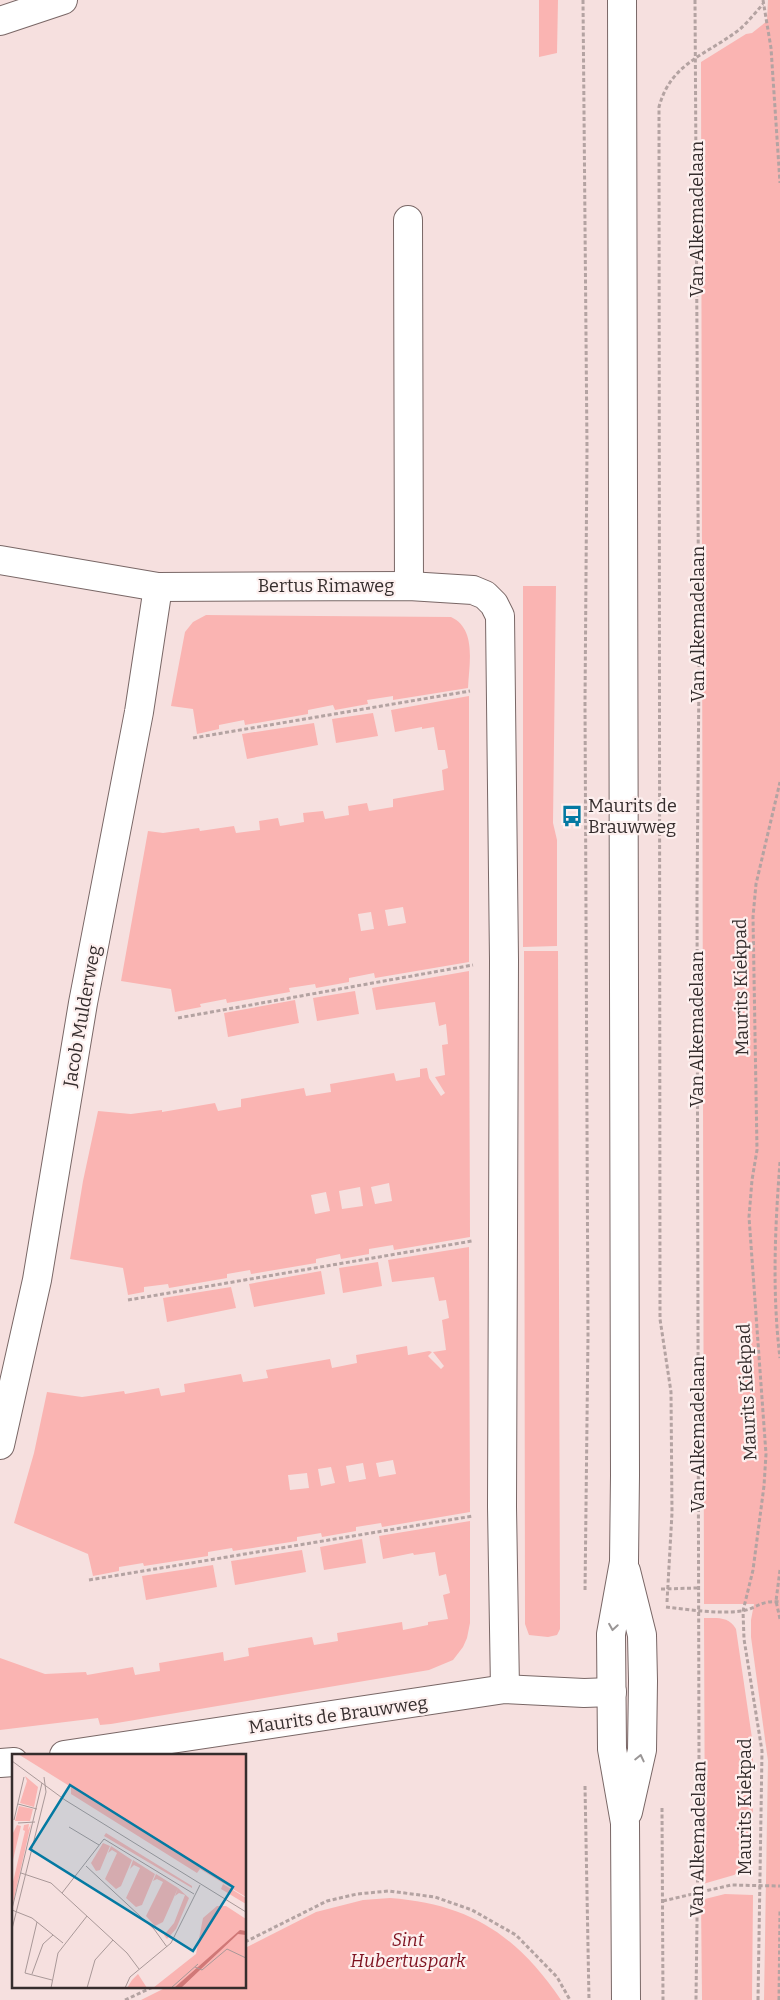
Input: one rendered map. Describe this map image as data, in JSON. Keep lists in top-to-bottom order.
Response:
{
  "streets": {
    "street": ["Bertus Rimaweg", "Jacob Mulderweg", "Maurits de Brauwweg"],
    "path": ["Van Alkemadelaan", "Maurits Kiekpad"]
  },
  "crossings": [
    ["Bertus Rimaweg", "Jacob Mulderweg"]
  ],
  "parks": ["Sint Hubertuspark"],
  "places": {
    "bus stop": ["Maurits de Brauwweg"]
  }
}
